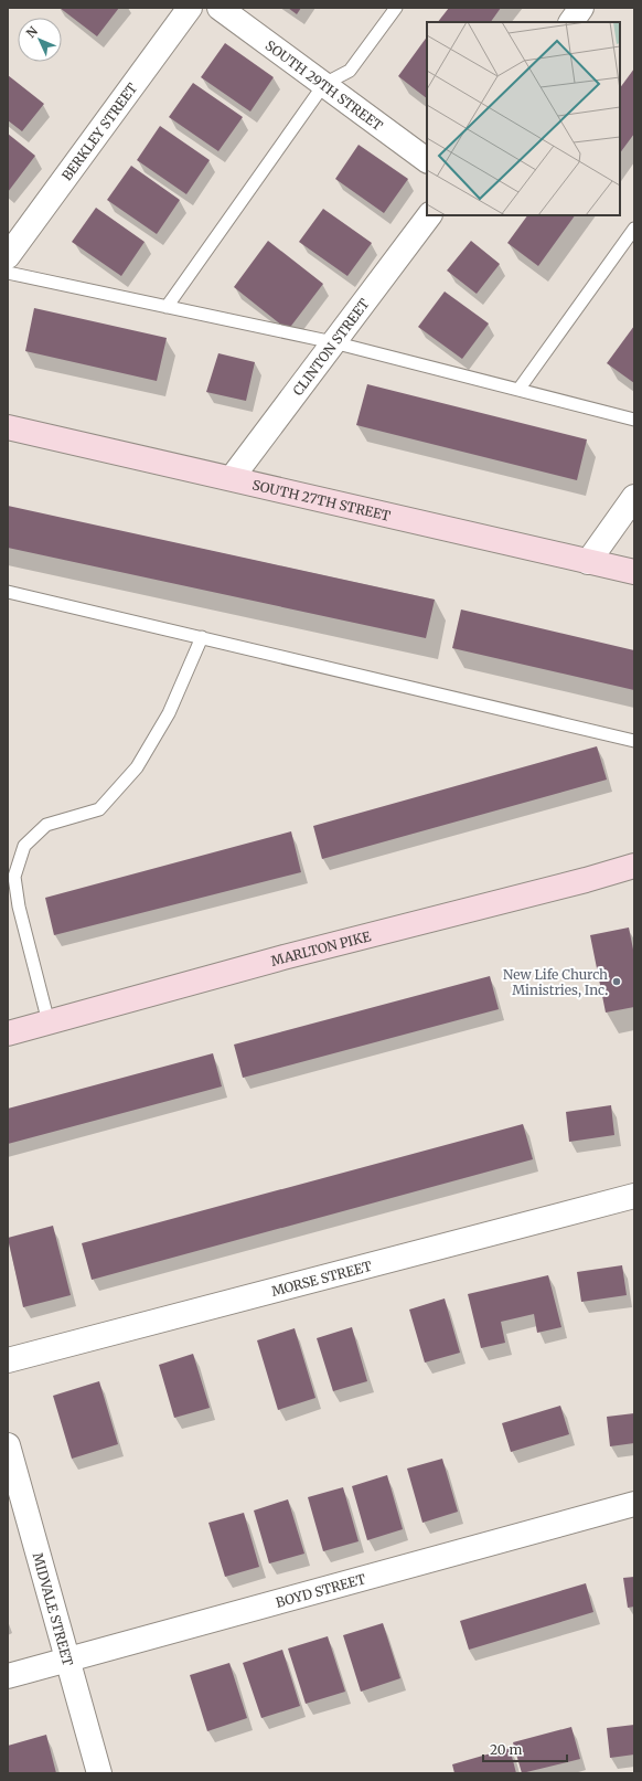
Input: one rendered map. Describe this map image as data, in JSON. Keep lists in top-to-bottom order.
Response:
{
  "streets": {
    "main road": ["SOUTH 27TH STREET", "MARLTON PIKE"],
    "street": [
      "SOUTH 29TH STREET",
      "BERKLEY STREET",
      "CLINTON STREET",
      "MORSE STREET",
      "BOYD STREET",
      "MIDVALE STREET"
    ]
  },
  "crossings": [
    ["CLINTON STREET", "SOUTH 27TH STREET"],
    ["BOYD STREET", "MIDVALE STREET"]
  ],
  "places": ["New Life Church Ministries, Inc."],
  "scale_bar": "20 m",
  "north": "top left"
}
